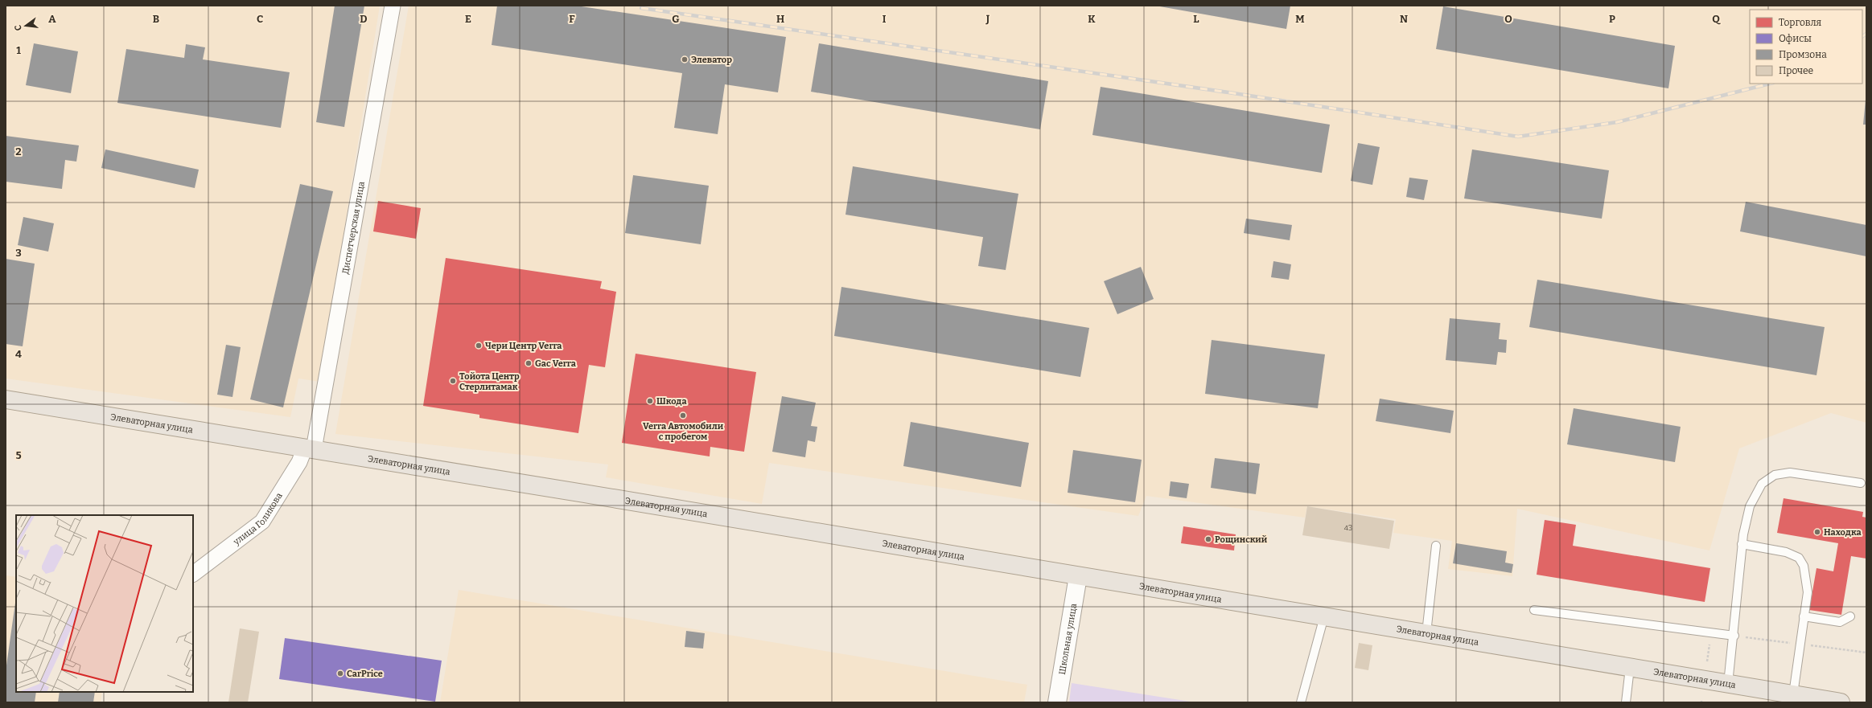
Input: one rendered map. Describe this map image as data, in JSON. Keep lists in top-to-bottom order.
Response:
{
  "streets": {
    "main road": ["Элеваторная улица"],
    "street": ["Диспетчерская улица", "улица Голикова", "Школьная улица"]
  },
  "crossings": [
    ["Диспетчерская улица", "Элеваторная улица"],
    ["Диспетчерская улица", "улица Голикова"],
    ["Элеваторная улица", "улица Голикова"],
    ["Элеваторная улица", "Школьная улица"]
  ],
  "places": [
    "Элеватор",
    "Чери Центр Verra",
    "Gac Verra",
    "Тойота Центр Стерлитамак",
    "Шкода",
    "Verra Автомобили с пробегом",
    "Находка",
    "Рощинский",
    "CarPrice"
  ],
  "house_numbers": ["43"],
  "legend": [
    "Торговля",
    "Офисы",
    "Промзона",
    "Прочее"
  ],
  "north": "left",
  "grid": {
    "columns": [
      "A",
      "B",
      "C",
      "D",
      "E",
      "F",
      "G",
      "H",
      "I",
      "J",
      "K",
      "L",
      "M",
      "N",
      "O",
      "P",
      "Q"
    ],
    "rows": [
      "1",
      "2",
      "3",
      "4",
      "5"
    ]
  }
}
